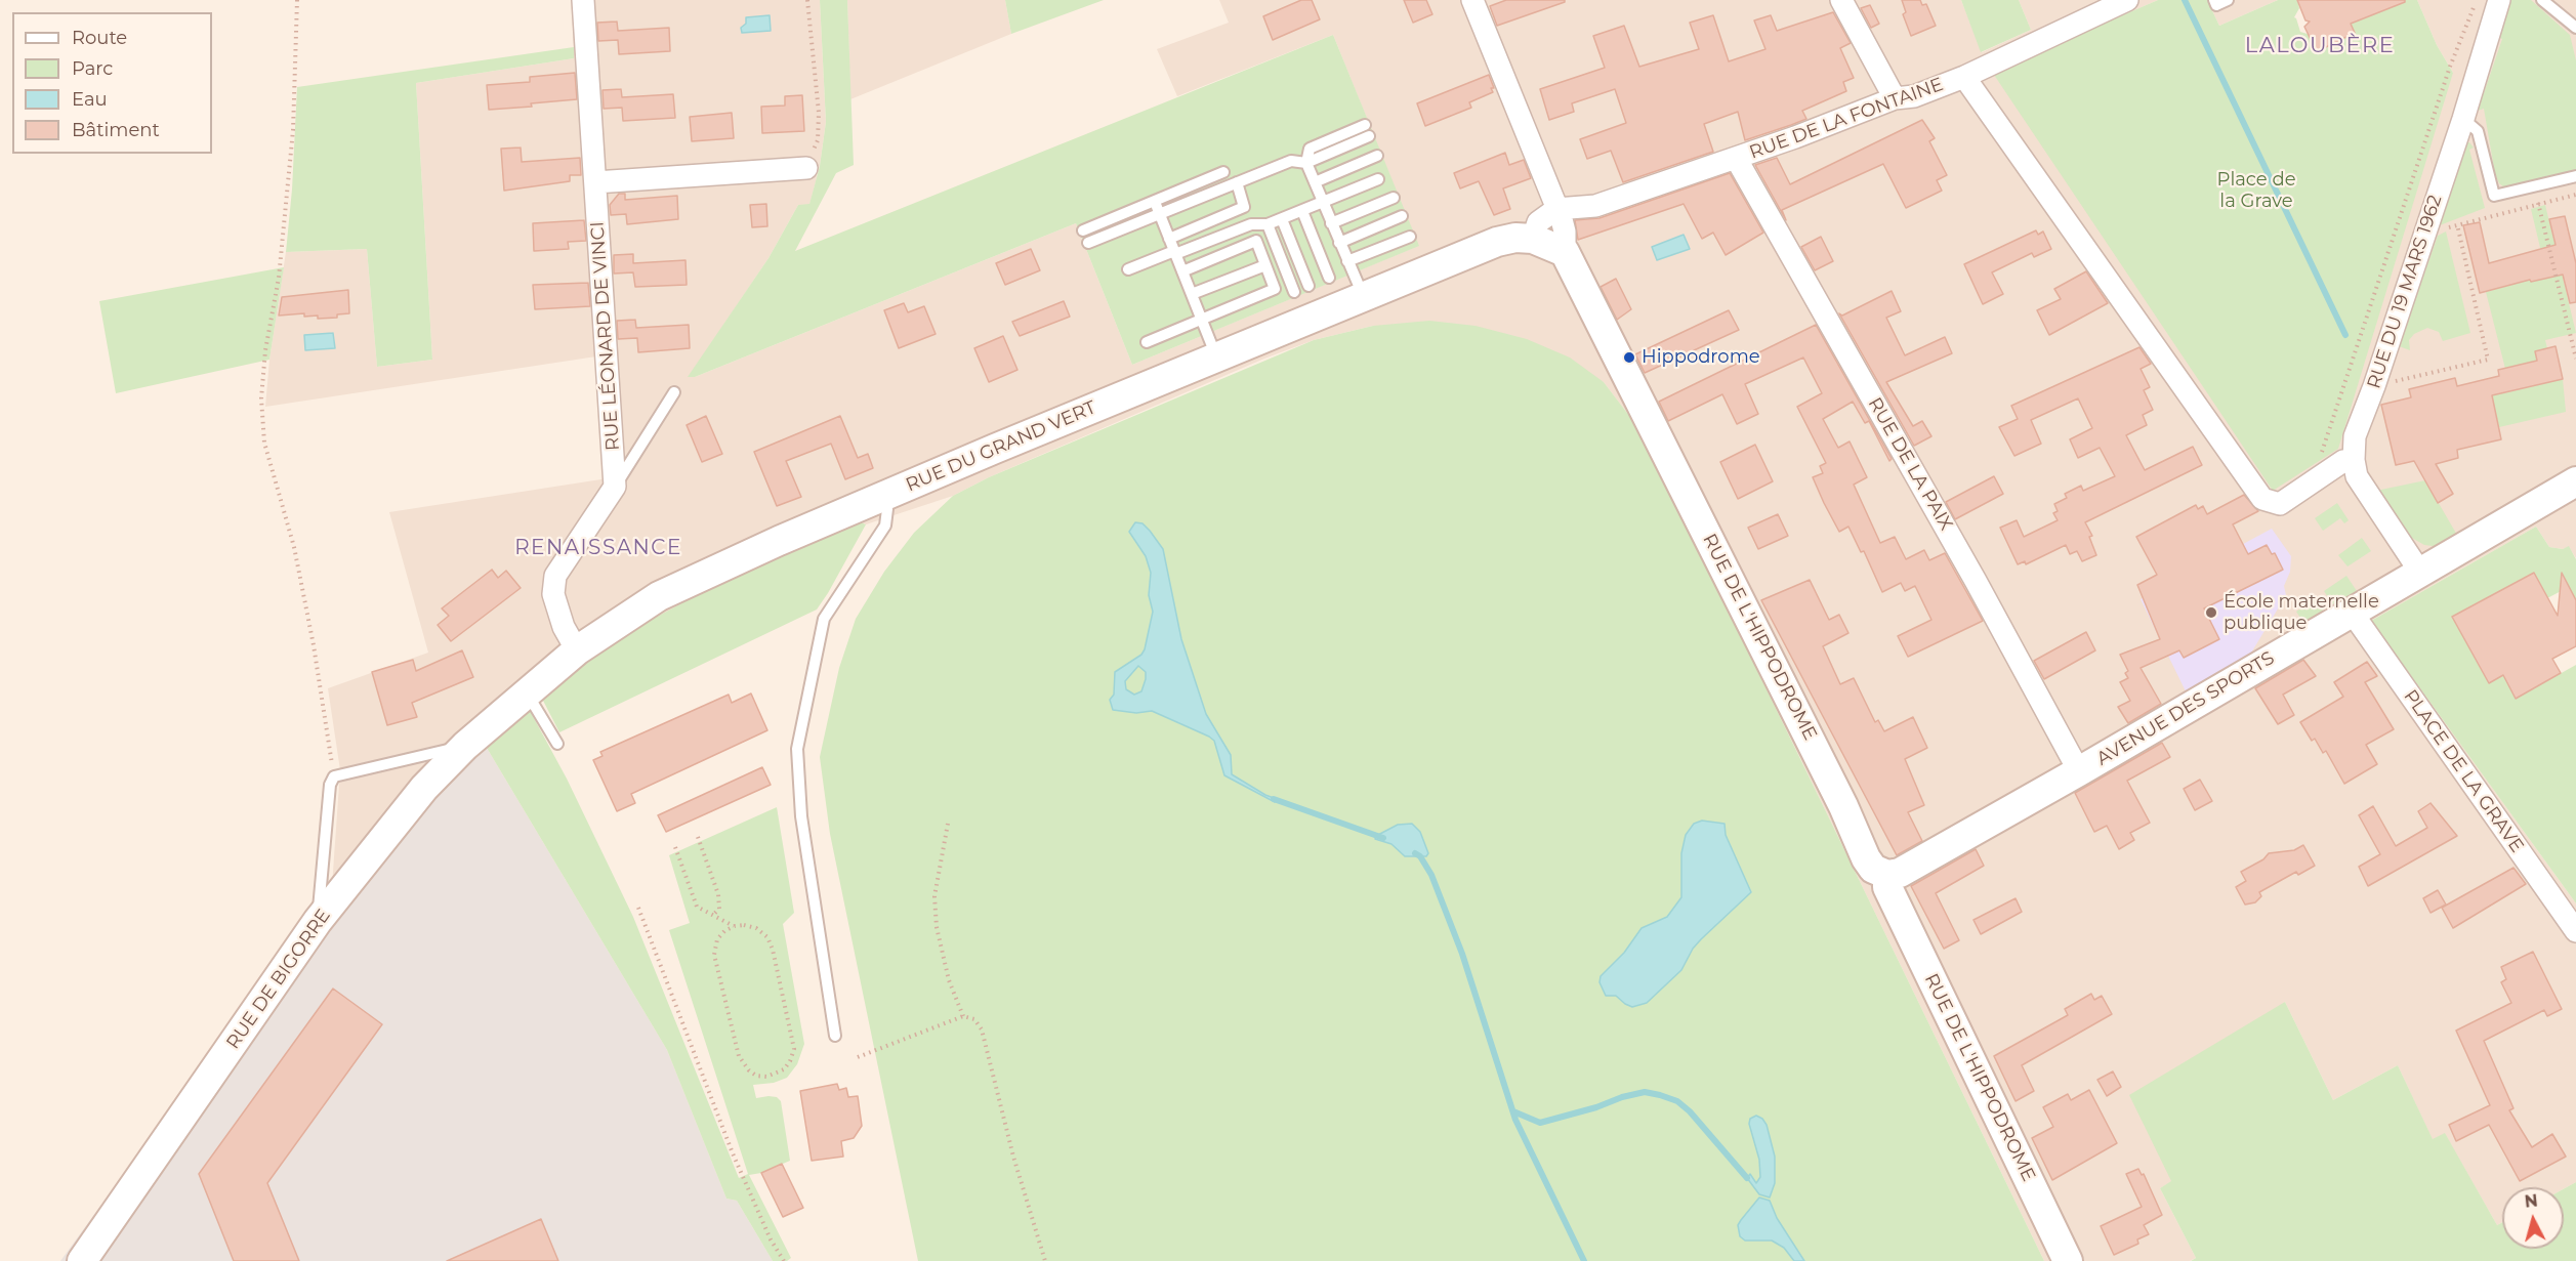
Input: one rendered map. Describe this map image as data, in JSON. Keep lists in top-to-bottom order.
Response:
{
  "streets": {
    "main road": [
      "RUE DU GRAND VERT",
      "RUE DE L'HIPPODROME",
      "AVENUE DES SPORTS",
      "RUE DE BIGORRE"
    ],
    "street": [
      "RUE DE LA FONTAINE",
      "RUE DU 19 MARS 1962",
      "RUE LÉONARD DE VINCI",
      "RUE DE LA PAIX",
      "PLACE DE LA GRAVE"
    ]
  },
  "crossings": [
    ["RUE DE LA FONTAINE", "RUE DE LA PAIX"],
    ["RUE DE LA FONTAINE", "RUE DE L'HIPPODROME"],
    ["RUE DU 19 MARS 1962", "AVENUE DES SPORTS"],
    ["RUE DU GRAND VERT", "RUE DE L'HIPPODROME"],
    ["RUE DU GRAND VERT", "RUE DE BIGORRE"],
    ["RUE DE LA PAIX", "AVENUE DES SPORTS"],
    ["RUE DE L'HIPPODROME", "AVENUE DES SPORTS"],
    ["AVENUE DES SPORTS", "PLACE DE LA GRAVE"]
  ],
  "districts": ["LALOUBÈRE", "RENAISSANCE"],
  "parks": ["Place de la Grave"],
  "places": ["Hippodrome", "École maternelle publique"],
  "legend": [
    "Route",
    "Parc",
    "Eau",
    "Bâtiment"
  ],
  "north": "top"
}
